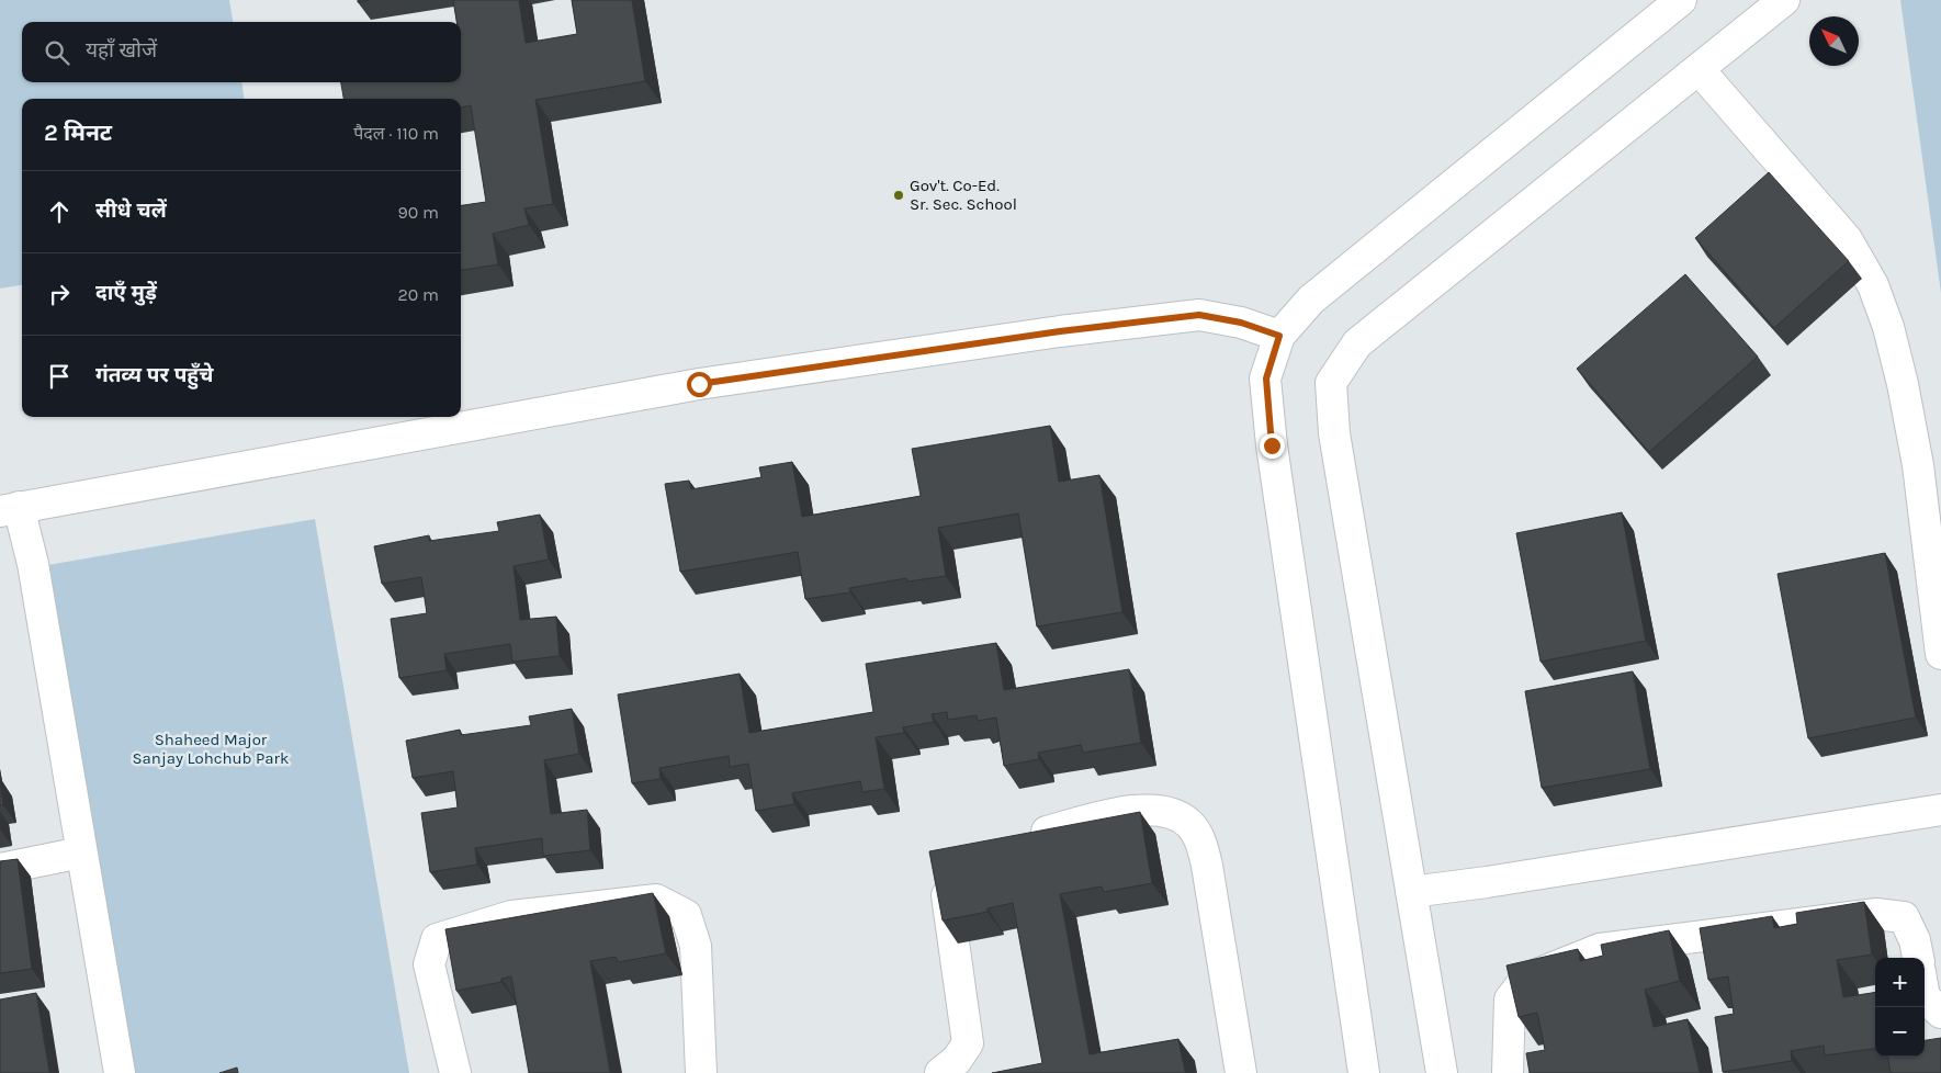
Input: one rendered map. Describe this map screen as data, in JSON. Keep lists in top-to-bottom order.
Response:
{
  "parks": ["Shaheed Major Sanjay Lohchub Park"],
  "places": ["Gov't. Co-Ed. Sr. Sec. School"],
  "north": "top left",
  "page": {
    "search": "यहाँ खोजें",
    "heading": ["2 मिनट", "पैदल · 110 m"],
    "list": [
      ["सीधे चलें", "90 m"],
      ["दाएँ मुड़ें", "20 m"],
      "गंतव्य पर पहुँचे"
    ],
    "map_buttons": ["+", "−"]
  }
}
